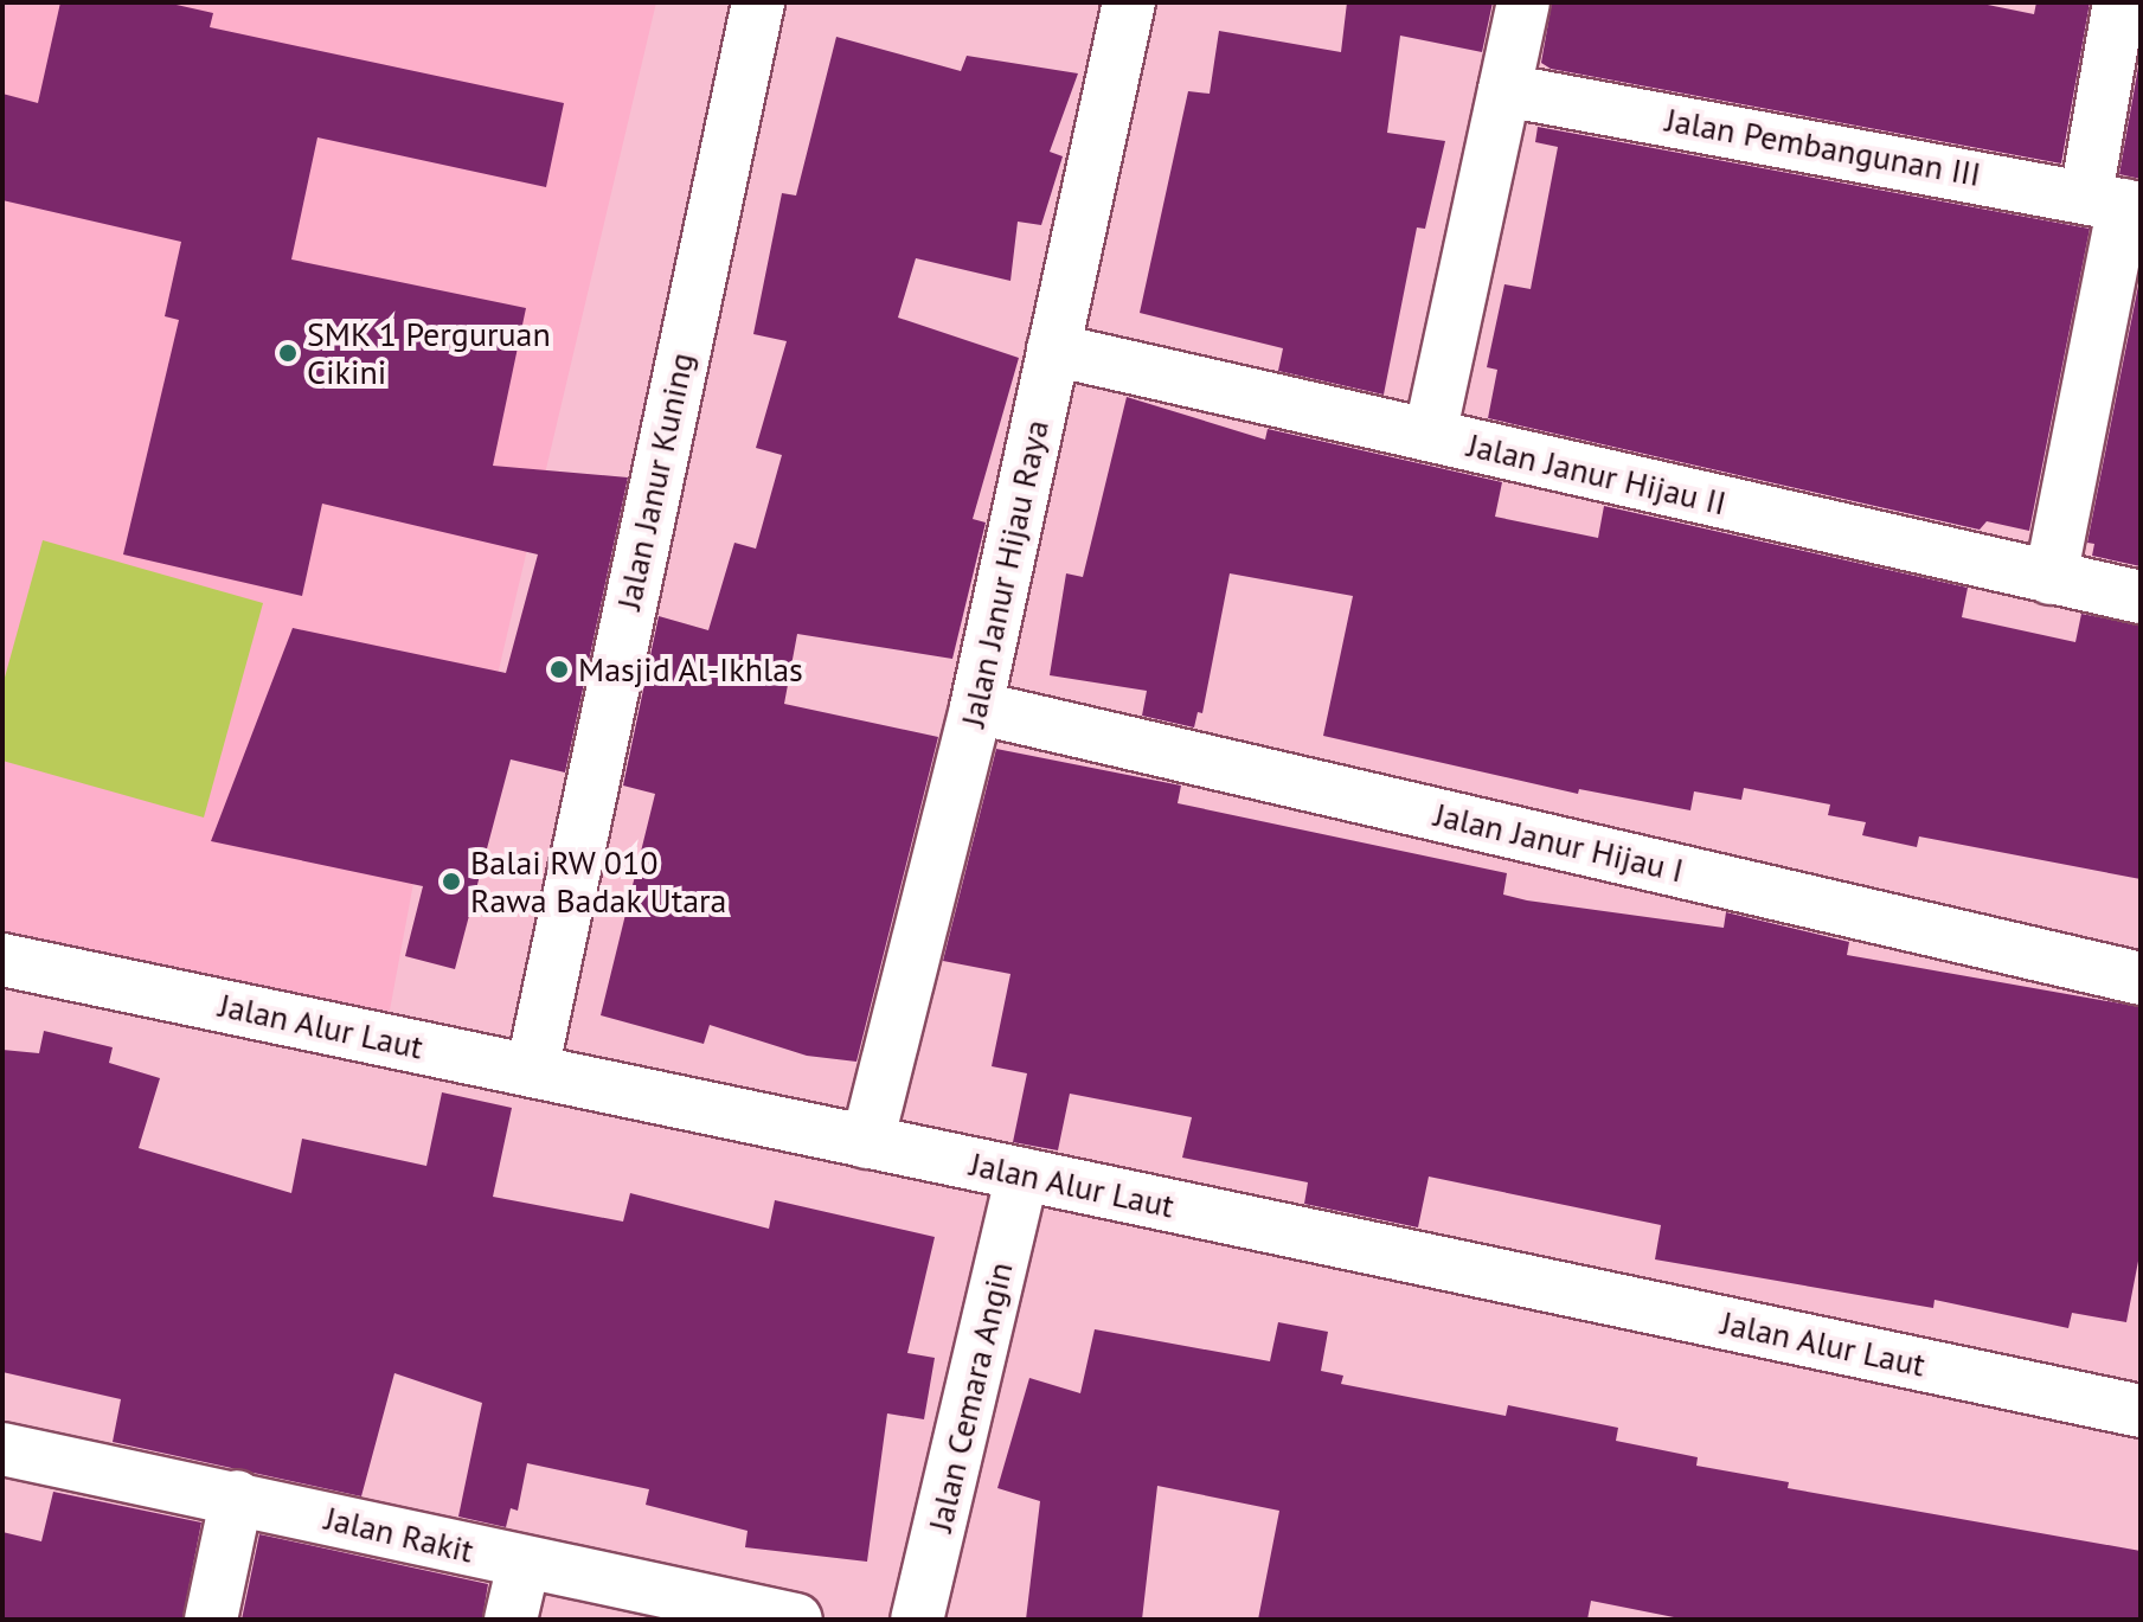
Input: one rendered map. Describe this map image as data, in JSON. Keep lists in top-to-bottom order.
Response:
{
  "streets": {
    "street": [
      "Jalan Pembangunan III",
      "Jalan Janur Hijau II",
      "Jalan Janur Kuning",
      "Jalan Janur Hijau Raya",
      "Jalan Janur Hijau I",
      "Jalan Alur Laut",
      "Jalan Cemara Angin",
      "Jalan Rakit"
    ]
  },
  "crossings": [
    ["Jalan Janur Hijau II", "Jalan Janur Hijau Raya"],
    ["Jalan Janur Kuning", "Jalan Alur Laut"],
    ["Jalan Janur Hijau Raya", "Jalan Janur Hijau I"],
    ["Jalan Janur Hijau Raya", "Jalan Alur Laut"],
    ["Jalan Alur Laut", "Jalan Cemara Angin"]
  ],
  "places": ["SMK 1 Perguruan Cikini", "Masjid Al-Ikhlas", "Balai RW 010 Rawa Badak Utara"]
}
